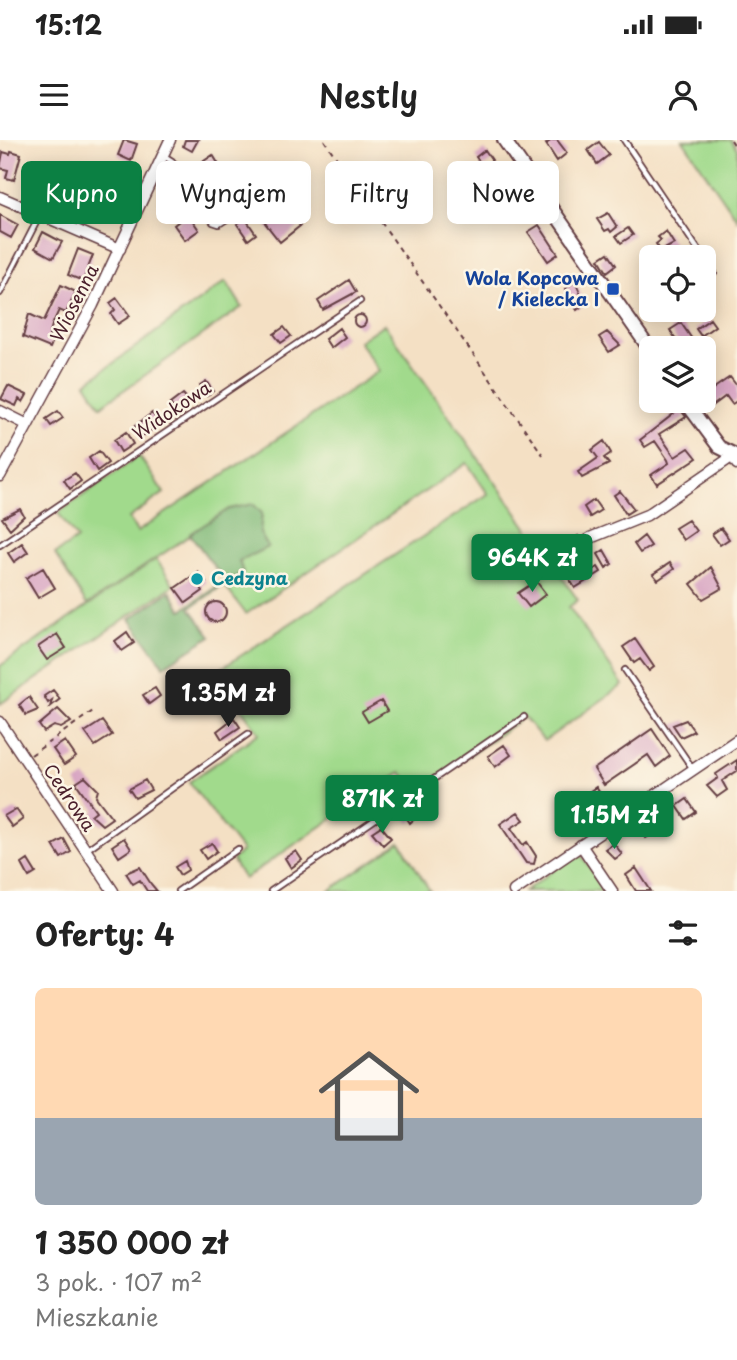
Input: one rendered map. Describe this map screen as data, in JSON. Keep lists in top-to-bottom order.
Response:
{
  "streets": {
    "street": ["Wiosenna", "Cedrowa"],
    "lane": ["Widokowa"]
  },
  "places": {
    "transit": ["Wola Kopcowa / Kielecka I"],
    "other": ["Cedzyna"]
  },
  "page": {
    "status": "15:12",
    "header": "Nestly",
    "chip": [
      "Kupno",
      "Wynajem",
      "Filtry",
      "Nowe"
    ],
    "price": [
      "964K zł",
      "1.35M zł",
      "871K zł",
      "1.15M zł"
    ],
    "heading": "Oferty: 4",
    "list": [
      {
        "name": "1 350 000 zł",
        "note": "3 pok. · 107 m² · Mieszkanie"
      }
    ]
  }
}
